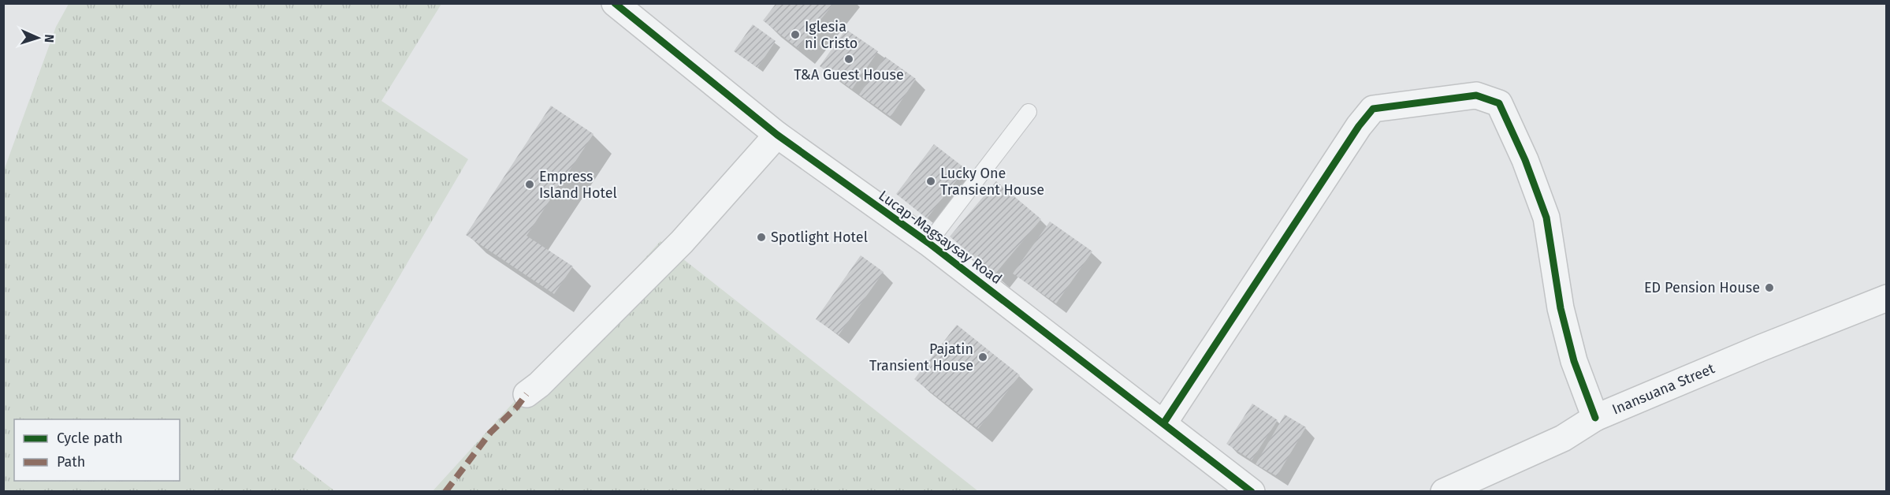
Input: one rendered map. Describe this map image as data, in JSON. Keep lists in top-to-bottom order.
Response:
{
  "streets": {
    "street": ["Lucap-Magsaysay Road", "Inansuana Street"]
  },
  "places": [
    "Iglesia ni Cristo",
    "T&A Guest House",
    "Lucky One Transient House",
    "Empress Island Hotel",
    "Spotlight Hotel",
    "ED Pension House",
    "Pajatin Transient House"
  ],
  "legend": ["Cycle path", "Path"],
  "north": "right"
}
